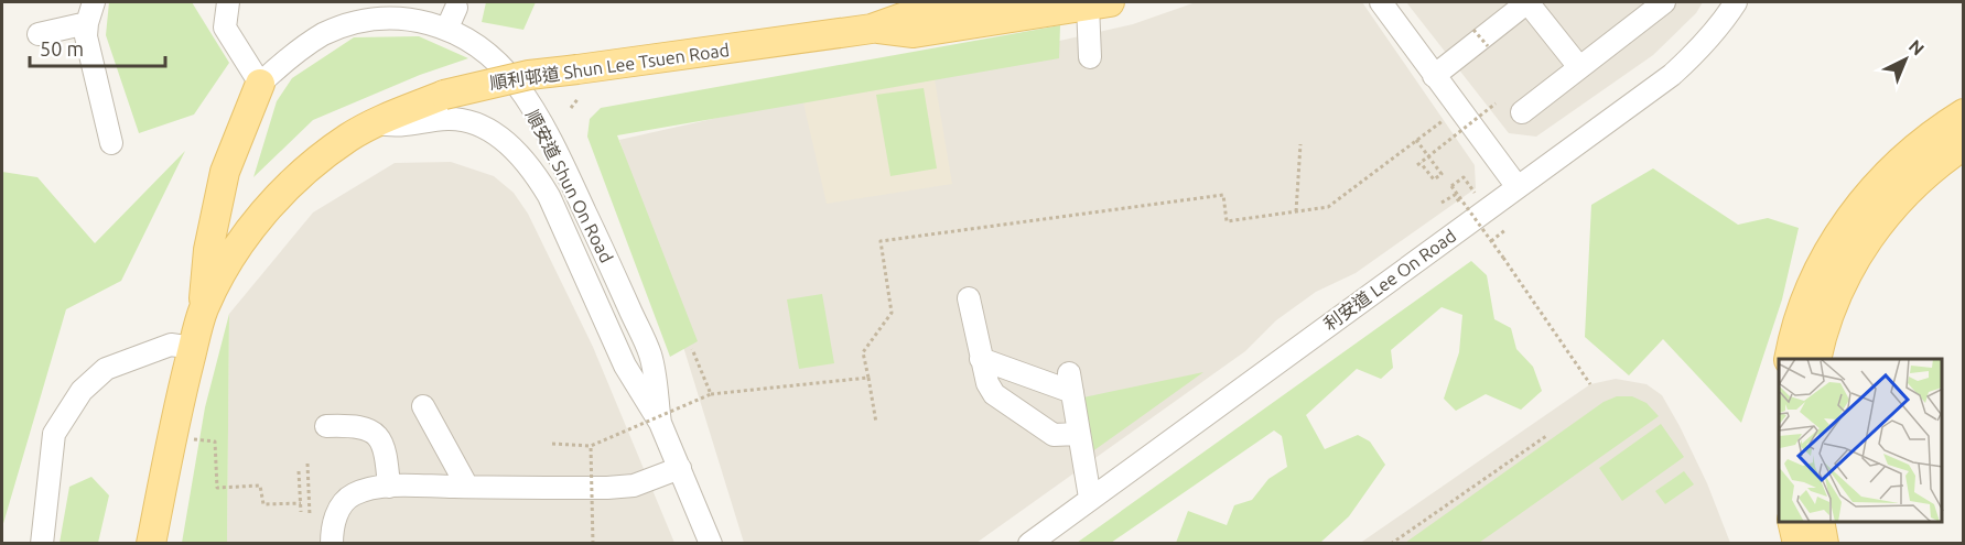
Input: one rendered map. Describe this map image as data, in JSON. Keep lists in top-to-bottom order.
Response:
{
  "streets": {
    "main road": ["順利邨道 Shun Lee Tsuen Road"],
    "street": ["順安道 Shun On Road", "利安道 Lee On Road"]
  },
  "crossings": [
    ["順利邨道 Shun Lee Tsuen Road", "順安道 Shun On Road"]
  ],
  "scale_bar": "50 m",
  "north": "top right"
}
